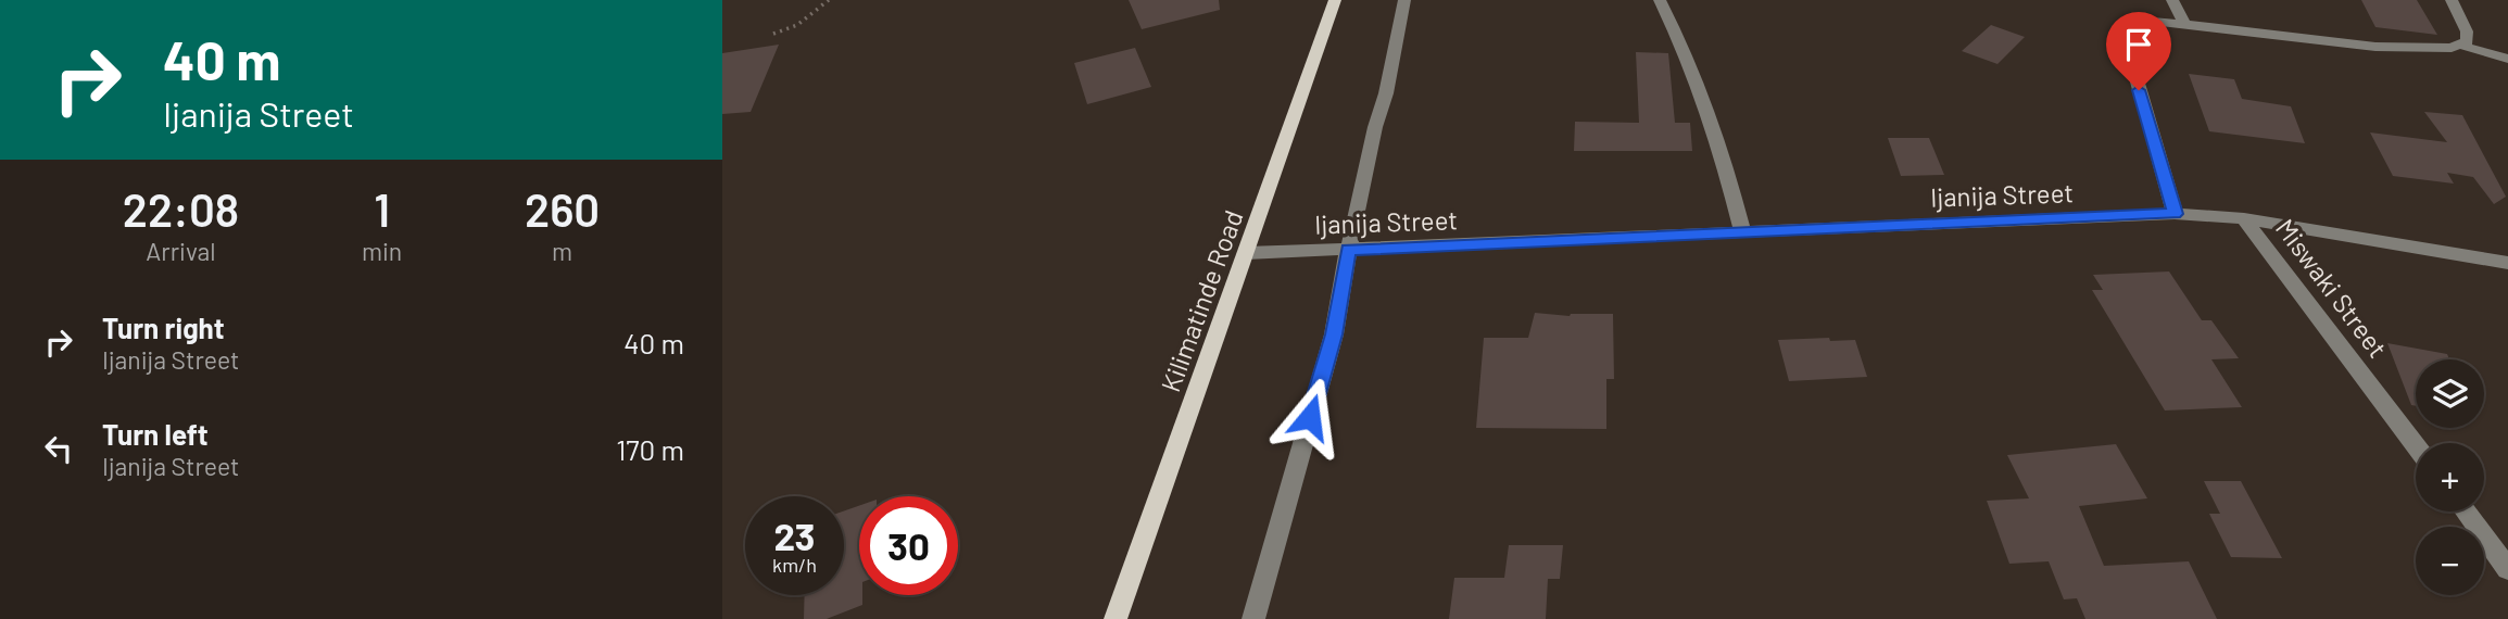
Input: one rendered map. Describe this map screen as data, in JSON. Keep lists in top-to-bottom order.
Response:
{
  "streets": {
    "main road": ["Kilimatinde Road"],
    "street": ["Ijanija Street", "Miswaki Street"]
  },
  "crossings": [
    ["Ijanija Street", "Miswaki Street"],
    ["Ijanija Street", "Kilimatinde Road"]
  ],
  "page": {
    "turn": ["40 m", "Ijanija Street"],
    "eta": [
      "22:08",
      "Arrival",
      "1",
      "min",
      "260",
      "m"
    ],
    "list": [
      {
        "name": "Turn right",
        "note": "Ijanija Street",
        "value": "40 m"
      },
      {
        "name": "Turn left",
        "note": "Ijanija Street",
        "value": "170 m"
      }
    ],
    "map_buttons": ["+", "−"],
    "speed": "23 km/h",
    "limit": "30"
  }
}
